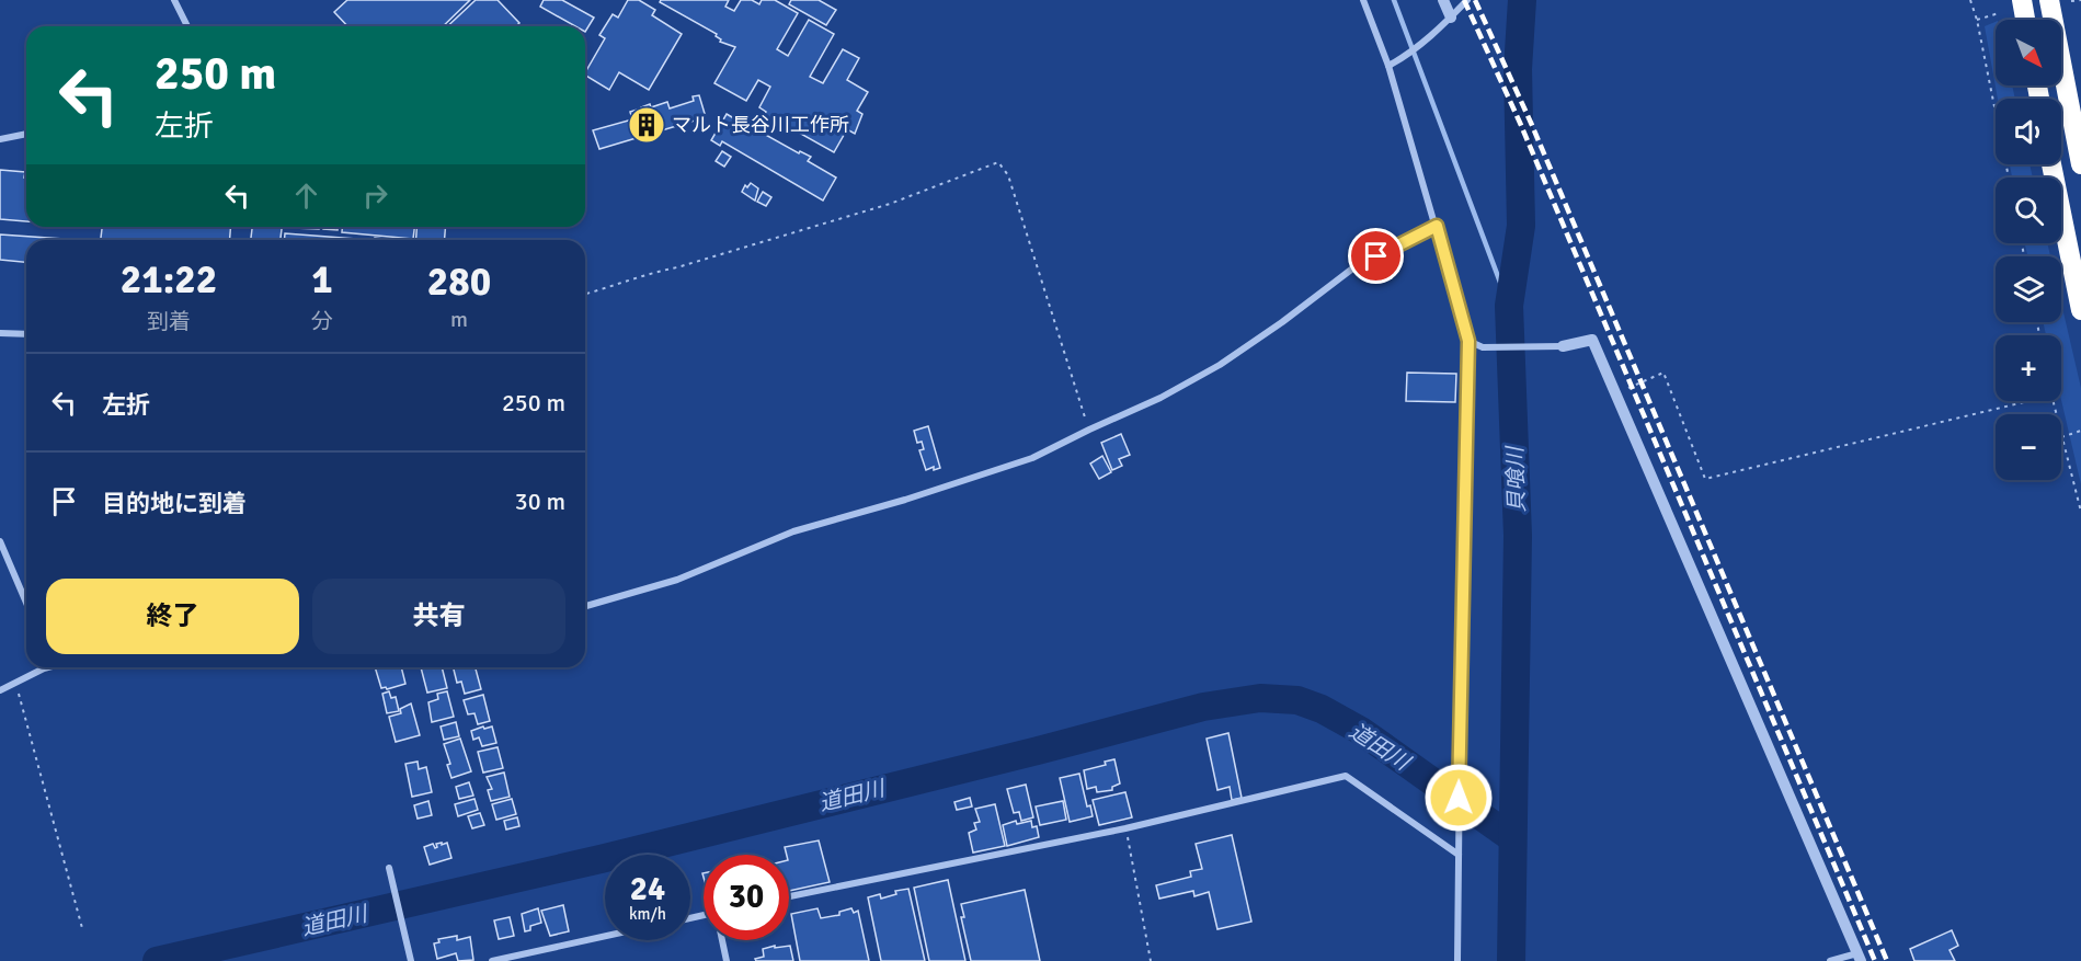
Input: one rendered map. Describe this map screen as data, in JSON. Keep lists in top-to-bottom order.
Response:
{
  "water": ["貝喰川", "道田川"],
  "places": {
    "building": ["マルト長谷川工作所"]
  },
  "north": "bottom right",
  "page": {
    "map_buttons": ["+", "−"],
    "turn": ["250 m", "左折"],
    "eta": [
      "21:22",
      "到着",
      "1",
      "分",
      "280",
      "m"
    ],
    "list": [
      {
        "name": "左折",
        "value": "250 m"
      },
      {
        "name": "目的地に到着",
        "value": "30 m"
      }
    ],
    "buttons": ["終了", "共有"],
    "speed": "24 km/h",
    "limit": "30"
  }
}
